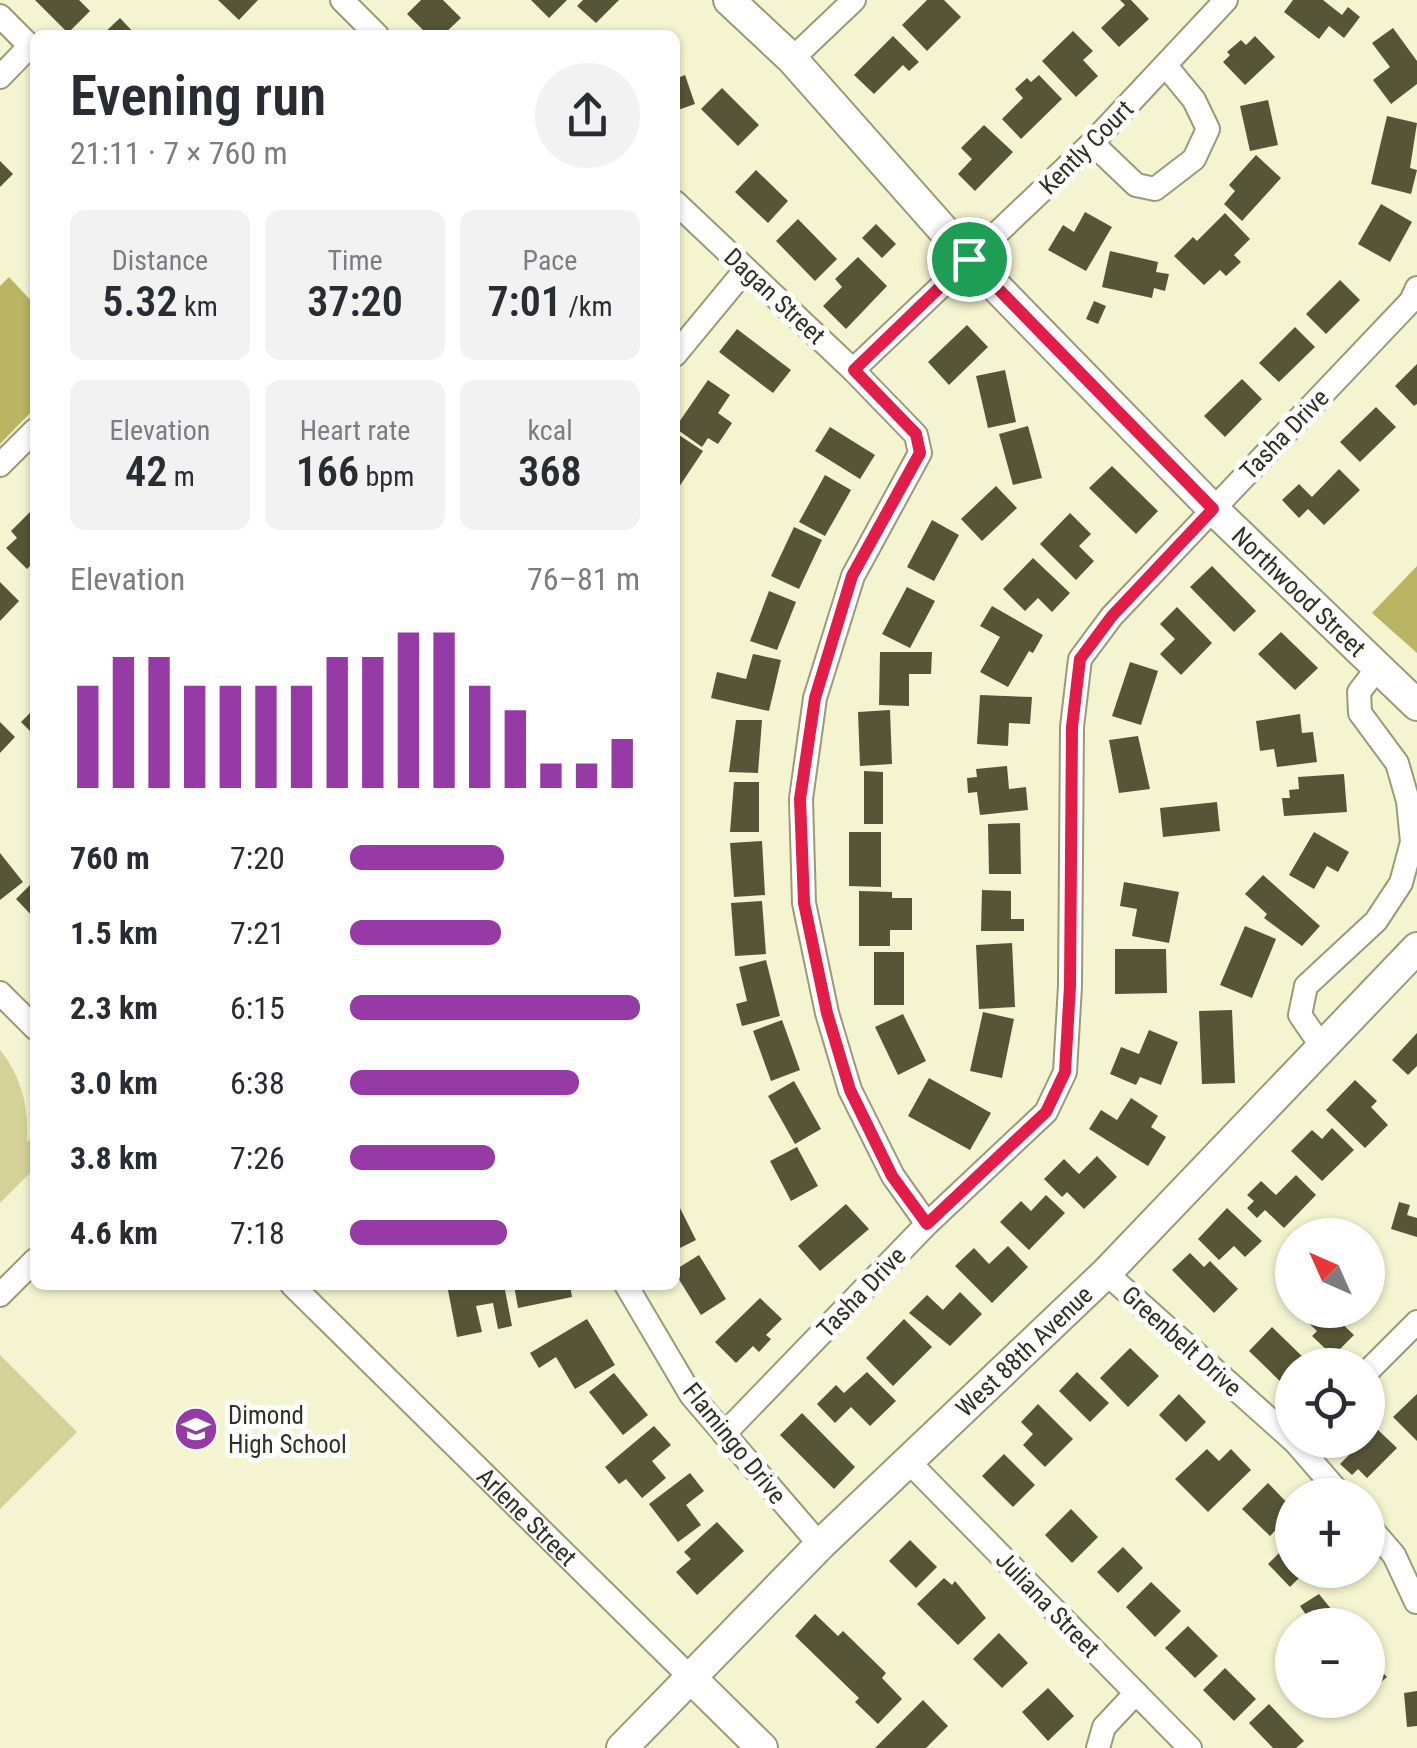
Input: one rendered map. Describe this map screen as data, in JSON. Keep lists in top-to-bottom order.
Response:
{
  "streets": {
    "street": [
      "Kently Court",
      "Dagan Street",
      "Tasha Drive",
      "Northwood Street",
      "Greenbelt Drive",
      "West 88th Avenue",
      "Flamingo Drive",
      "Arlene Street",
      "Juliana Street"
    ]
  },
  "crossings": [
    ["Kently Court", "Dagan Street"],
    ["Kently Court", "Northwood Street"],
    ["Dagan Street", "Tasha Drive"],
    ["Tasha Drive", "Northwood Street"],
    ["Tasha Drive", "Flamingo Drive"],
    ["Greenbelt Drive", "West 88th Avenue"],
    ["West 88th Avenue", "Flamingo Drive"],
    ["West 88th Avenue", "Arlene Street"],
    ["West 88th Avenue", "Juliana Street"]
  ],
  "places": {
    "school or university": ["Dimond High School"]
  },
  "north": "top left",
  "page": {
    "heading": ["Evening run", "21:11 · 7 × 760 m"],
    "stats": [
      ["Distance", "5.32 km"],
      ["Time", "37:20"],
      ["Pace", "7:01 /km"],
      ["Elevation", "42 m"],
      ["Heart rate", "166 bpm"],
      ["kcal", "368"]
    ],
    "chart": ["Elevation", "76–81 m"],
    "list": [
      {
        "name": "760 m",
        "note": "7:20"
      },
      {
        "name": "1.5 km",
        "note": "7:21"
      },
      {
        "name": "2.3 km",
        "note": "6:15"
      },
      {
        "name": "3.0 km",
        "note": "6:38"
      },
      {
        "name": "3.8 km",
        "note": "7:26"
      },
      {
        "name": "4.6 km",
        "note": "7:18"
      }
    ],
    "map_buttons": ["+", "−"]
  }
}
